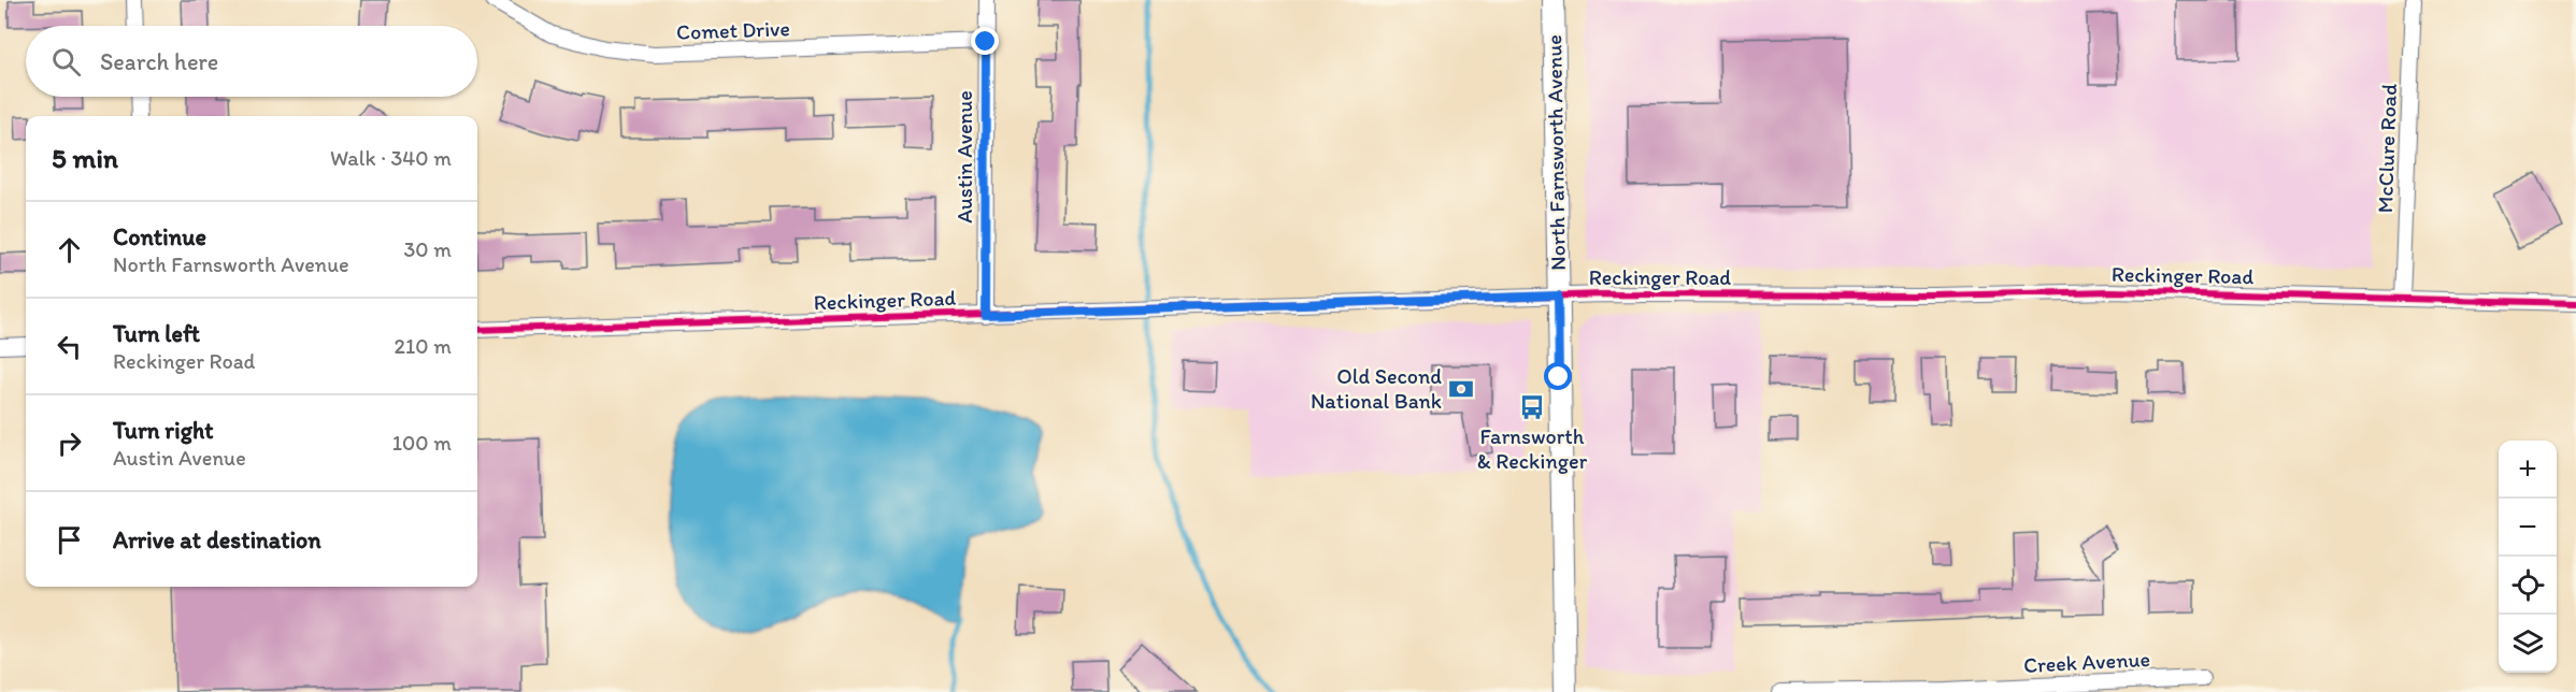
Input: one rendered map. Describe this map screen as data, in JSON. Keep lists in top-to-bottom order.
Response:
{
  "streets": {
    "main road": ["North Farnsworth Avenue"],
    "street": [
      "Comet Drive",
      "McClure Road",
      "Austin Avenue",
      "Reckinger Road",
      "Creek Avenue"
    ]
  },
  "crossings": [
    ["Comet Drive", "Austin Avenue"],
    ["McClure Road", "Reckinger Road"],
    ["North Farnsworth Avenue", "Reckinger Road"],
    ["Austin Avenue", "Reckinger Road"]
  ],
  "places": {
    "bank": ["Old Second National Bank"],
    "bus stop": ["Farnsworth & Reckinger"]
  },
  "page": {
    "search": "Search here",
    "heading": ["5 min", "Walk · 340 m"],
    "list": [
      ["Continue", "North Farnsworth Avenue", "30 m"],
      ["Turn left", "Reckinger Road", "210 m"],
      ["Turn right", "Austin Avenue", "100 m"],
      "Arrive at destination"
    ],
    "map_buttons": ["+", "−"]
  }
}
